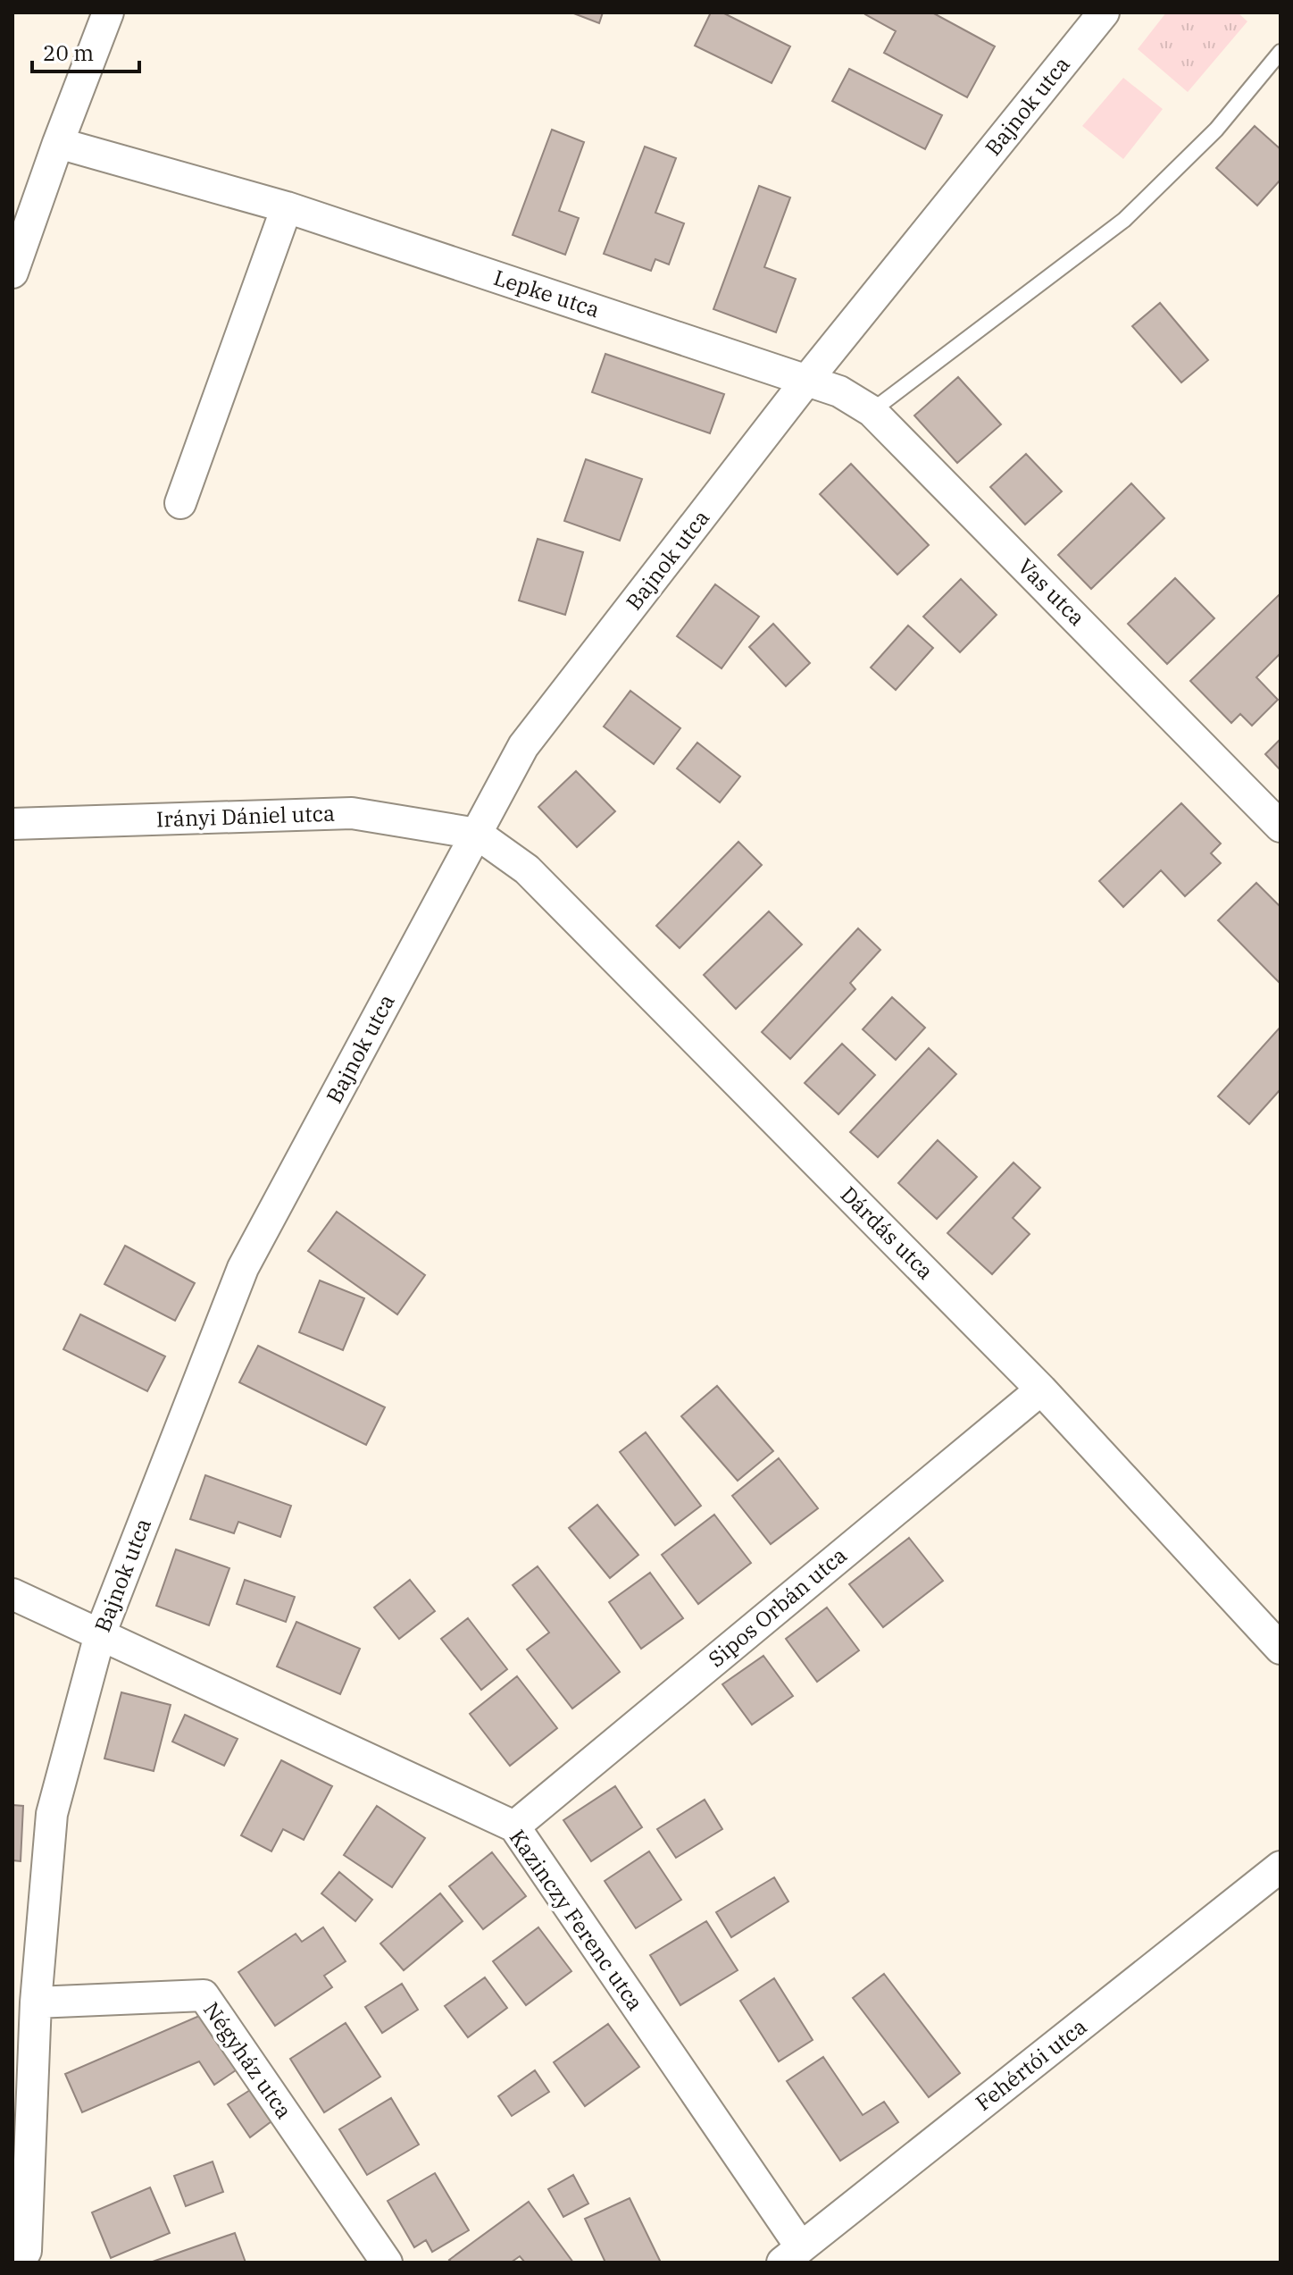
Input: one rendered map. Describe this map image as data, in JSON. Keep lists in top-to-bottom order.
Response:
{
  "streets": {
    "street": [
      "Bajnok utca",
      "Lepke utca",
      "Vas utca",
      "Irányi Dániel utca",
      "Dárdás utca",
      "Sipos Orbán utca",
      "Kazinczy Ferenc utca",
      "Négyház utca",
      "Fehértói utca"
    ]
  },
  "crossings": [
    ["Bajnok utca", "Lepke utca"],
    ["Bajnok utca", "Vas utca"],
    ["Bajnok utca", "Irányi Dániel utca"],
    ["Bajnok utca", "Dárdás utca"],
    ["Bajnok utca", "Kazinczy Ferenc utca"],
    ["Bajnok utca", "Négyház utca"],
    ["Lepke utca", "Vas utca"],
    ["Irányi Dániel utca", "Dárdás utca"],
    ["Dárdás utca", "Sipos Orbán utca"],
    ["Sipos Orbán utca", "Kazinczy Ferenc utca"],
    ["Kazinczy Ferenc utca", "Fehértói utca"]
  ],
  "scale_bar": "20 m"
}
